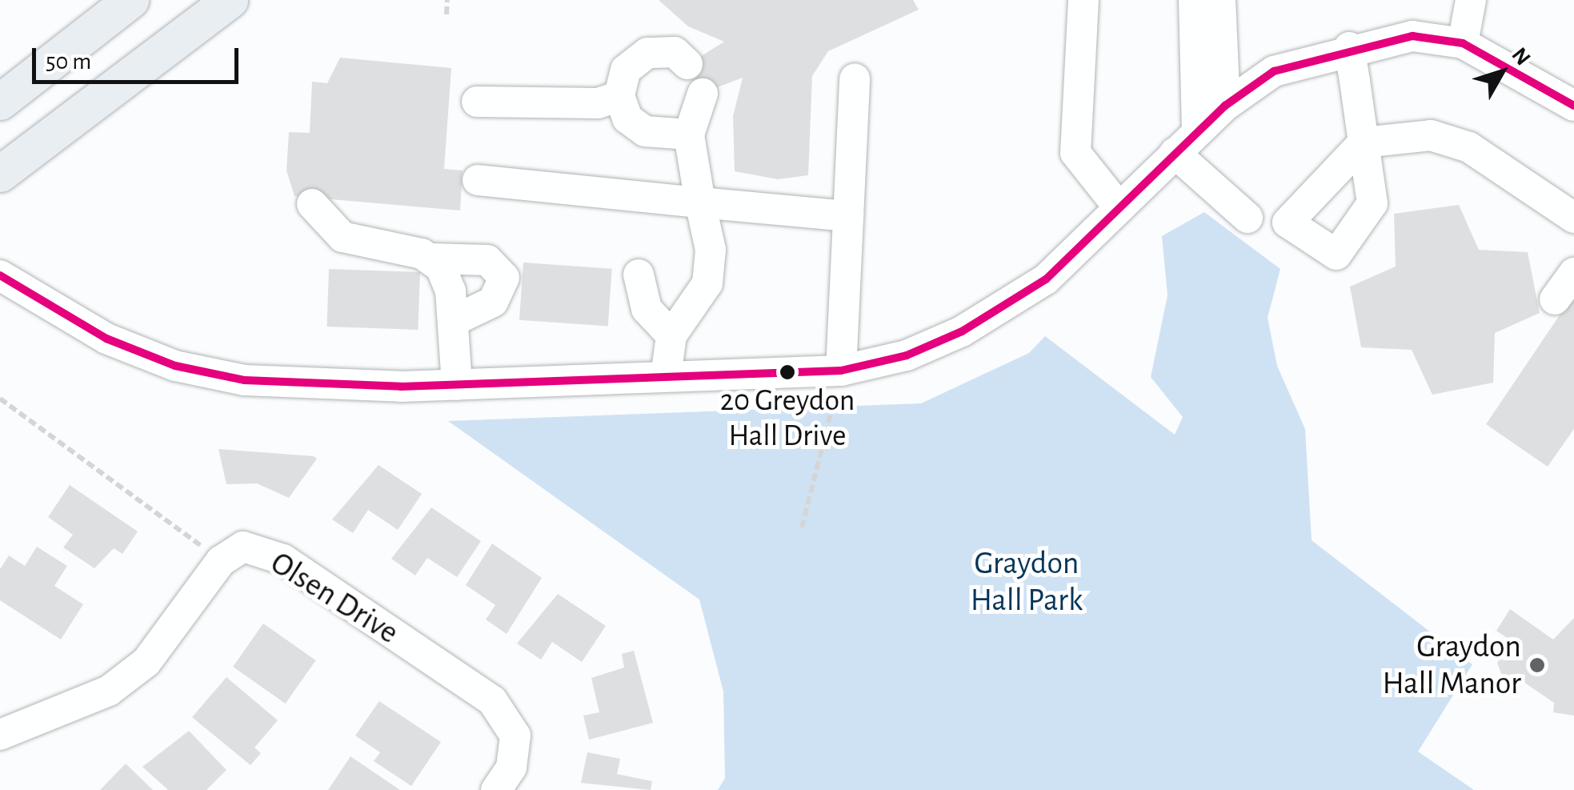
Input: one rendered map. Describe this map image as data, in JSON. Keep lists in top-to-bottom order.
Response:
{
  "streets": {
    "street": ["Olsen Drive"]
  },
  "parks": ["Graydon Hall Park"],
  "places": ["20 Greydon Hall Drive", "Graydon Hall Manor"],
  "scale_bar": "50 m",
  "north": "top right"
}
